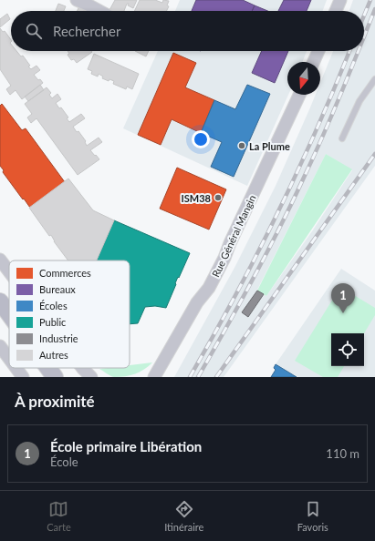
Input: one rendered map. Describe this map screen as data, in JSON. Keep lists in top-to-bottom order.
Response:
{
  "streets": {
    "street": ["Rue Général Mangin"]
  },
  "places": ["La Plume", "ISM38"],
  "legend": [
    "Commerces",
    "Bureaux",
    "Écoles",
    "Public",
    "Industrie",
    "Autres"
  ],
  "north": "bottom",
  "page": {
    "search": "Rechercher",
    "pins": "1",
    "heading": "À proximité",
    "list": [
      {
        "mark": "1",
        "name": "École primaire Libération",
        "note": "École",
        "value": "110 m"
      }
    ],
    "nav": ["Carte", "Itinéraire", "Favoris"]
  }
}
